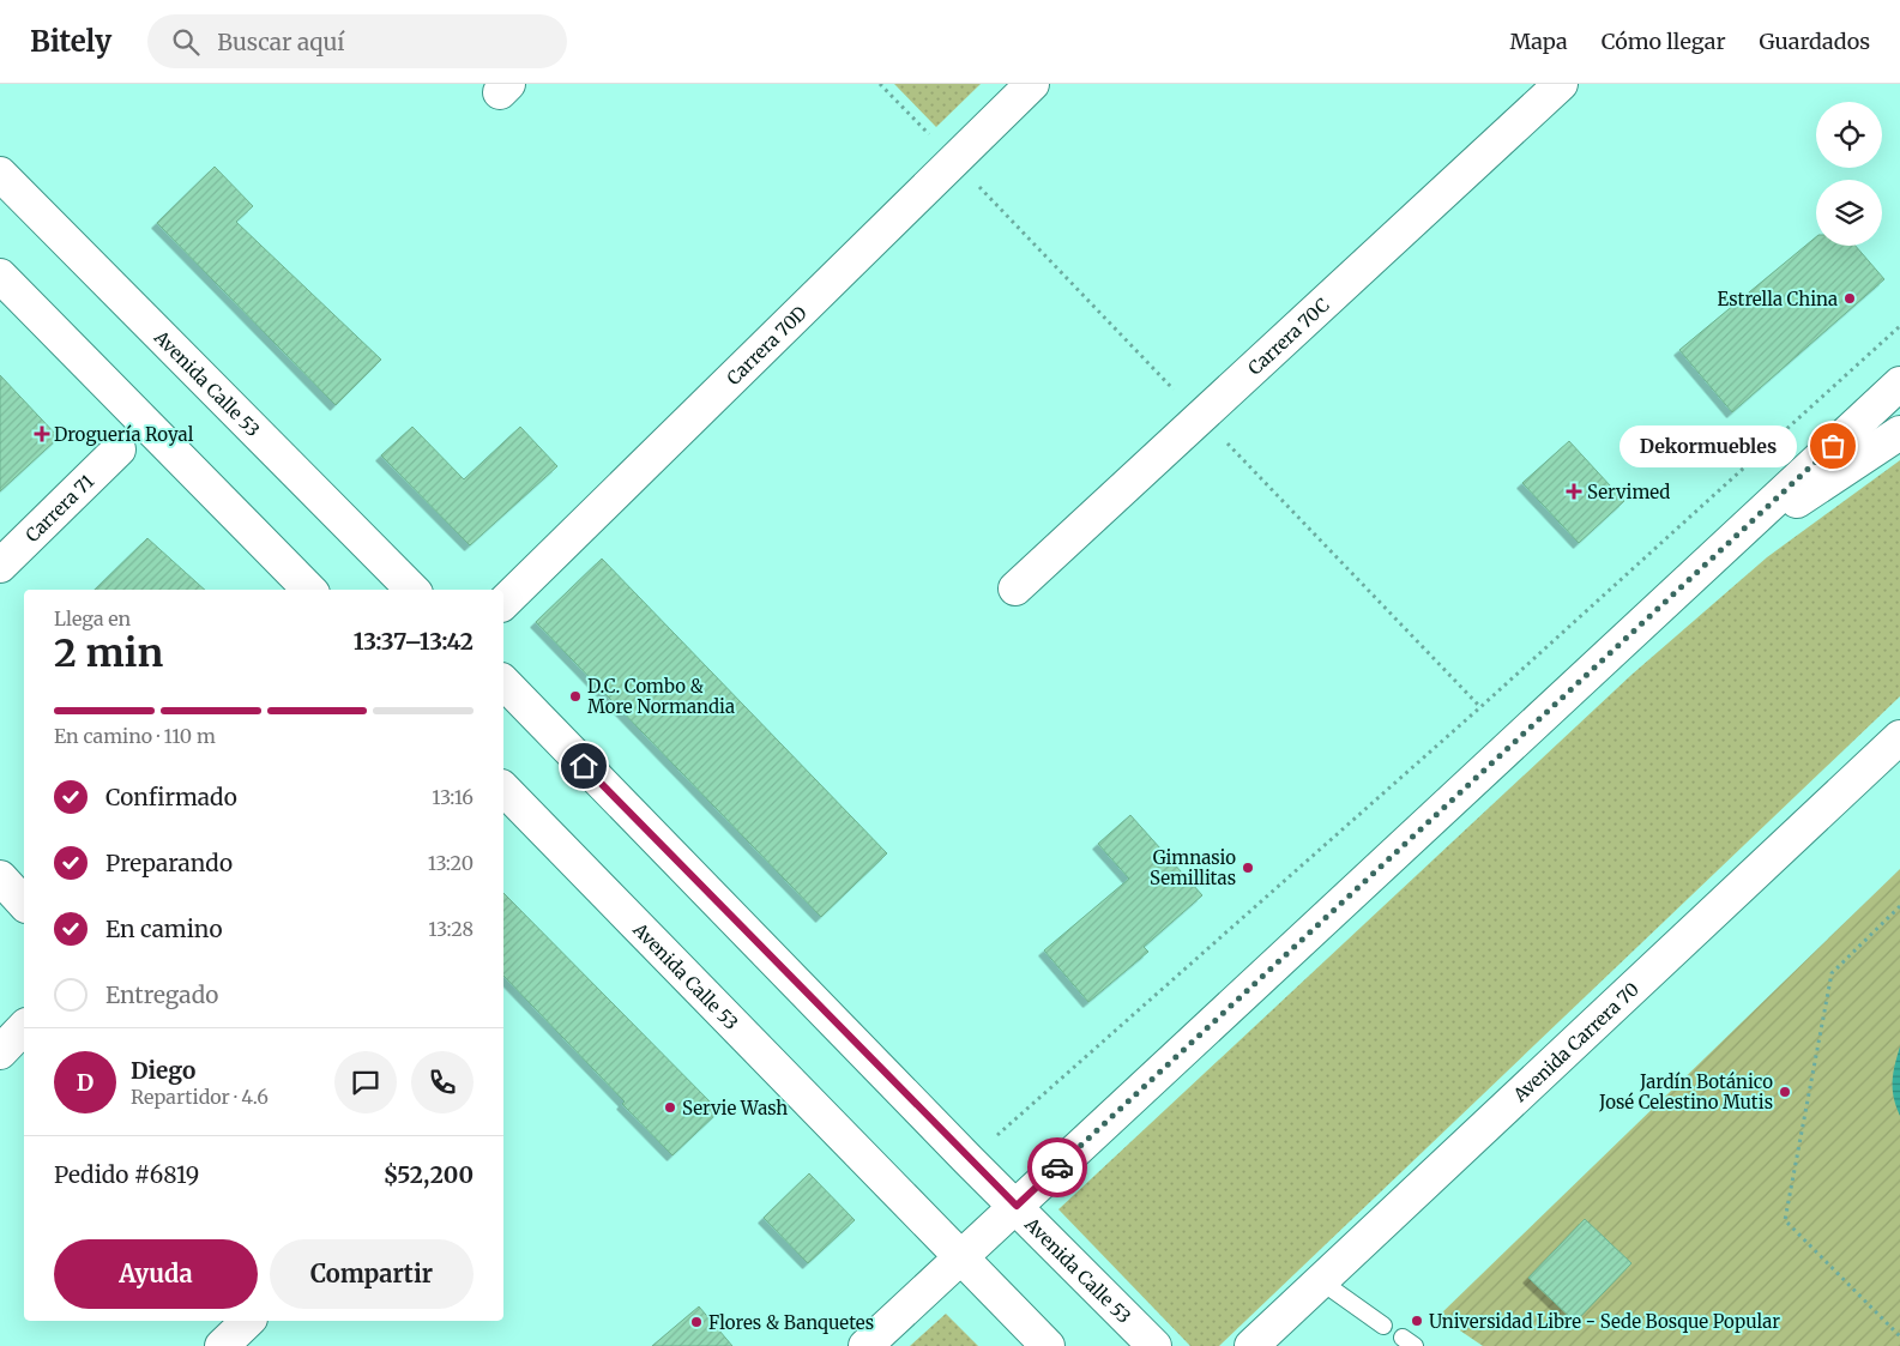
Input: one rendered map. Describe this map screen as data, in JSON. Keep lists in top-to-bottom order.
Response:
{
  "streets": {
    "main road": [
      "Carrera 70C",
      "Carrera 70D",
      "Avenida Calle 53",
      "Carrera 71",
      "Avenida Carrera 70"
    ]
  },
  "places": {
    "other": [
      "Estrella China",
      "Dekormuebles",
      "D.C. Combo & More Normandia",
      "Gimnasio Semillitas",
      "Jardín Botánico José Celestino Mutis",
      "Servie Wash",
      "Universidad Libre - Sede Bosque Popular",
      "Flores & Banquetes"
    ],
    "health": ["Droguería Royal", "Servimed"]
  },
  "page": {
    "header": "Bitely",
    "search": "Buscar aquí",
    "nav": ["Mapa", "Cómo llegar", "Guardados"],
    "bubble": "Dekormuebles",
    "heading": ["2 min", "Llega en", "13:37–13:42"],
    "panel": [
      "Diego",
      "Repartidor · 4.6",
      "Pedido #6819",
      "$52,200"
    ],
    "bar": "En camino · 110 m",
    "list": [
      ["Confirmado", "13:16"],
      ["Preparando", "13:20"],
      ["En camino", "13:28"],
      "Entregado"
    ],
    "round": "D",
    "buttons": ["Ayuda", "Compartir"]
  }
}
